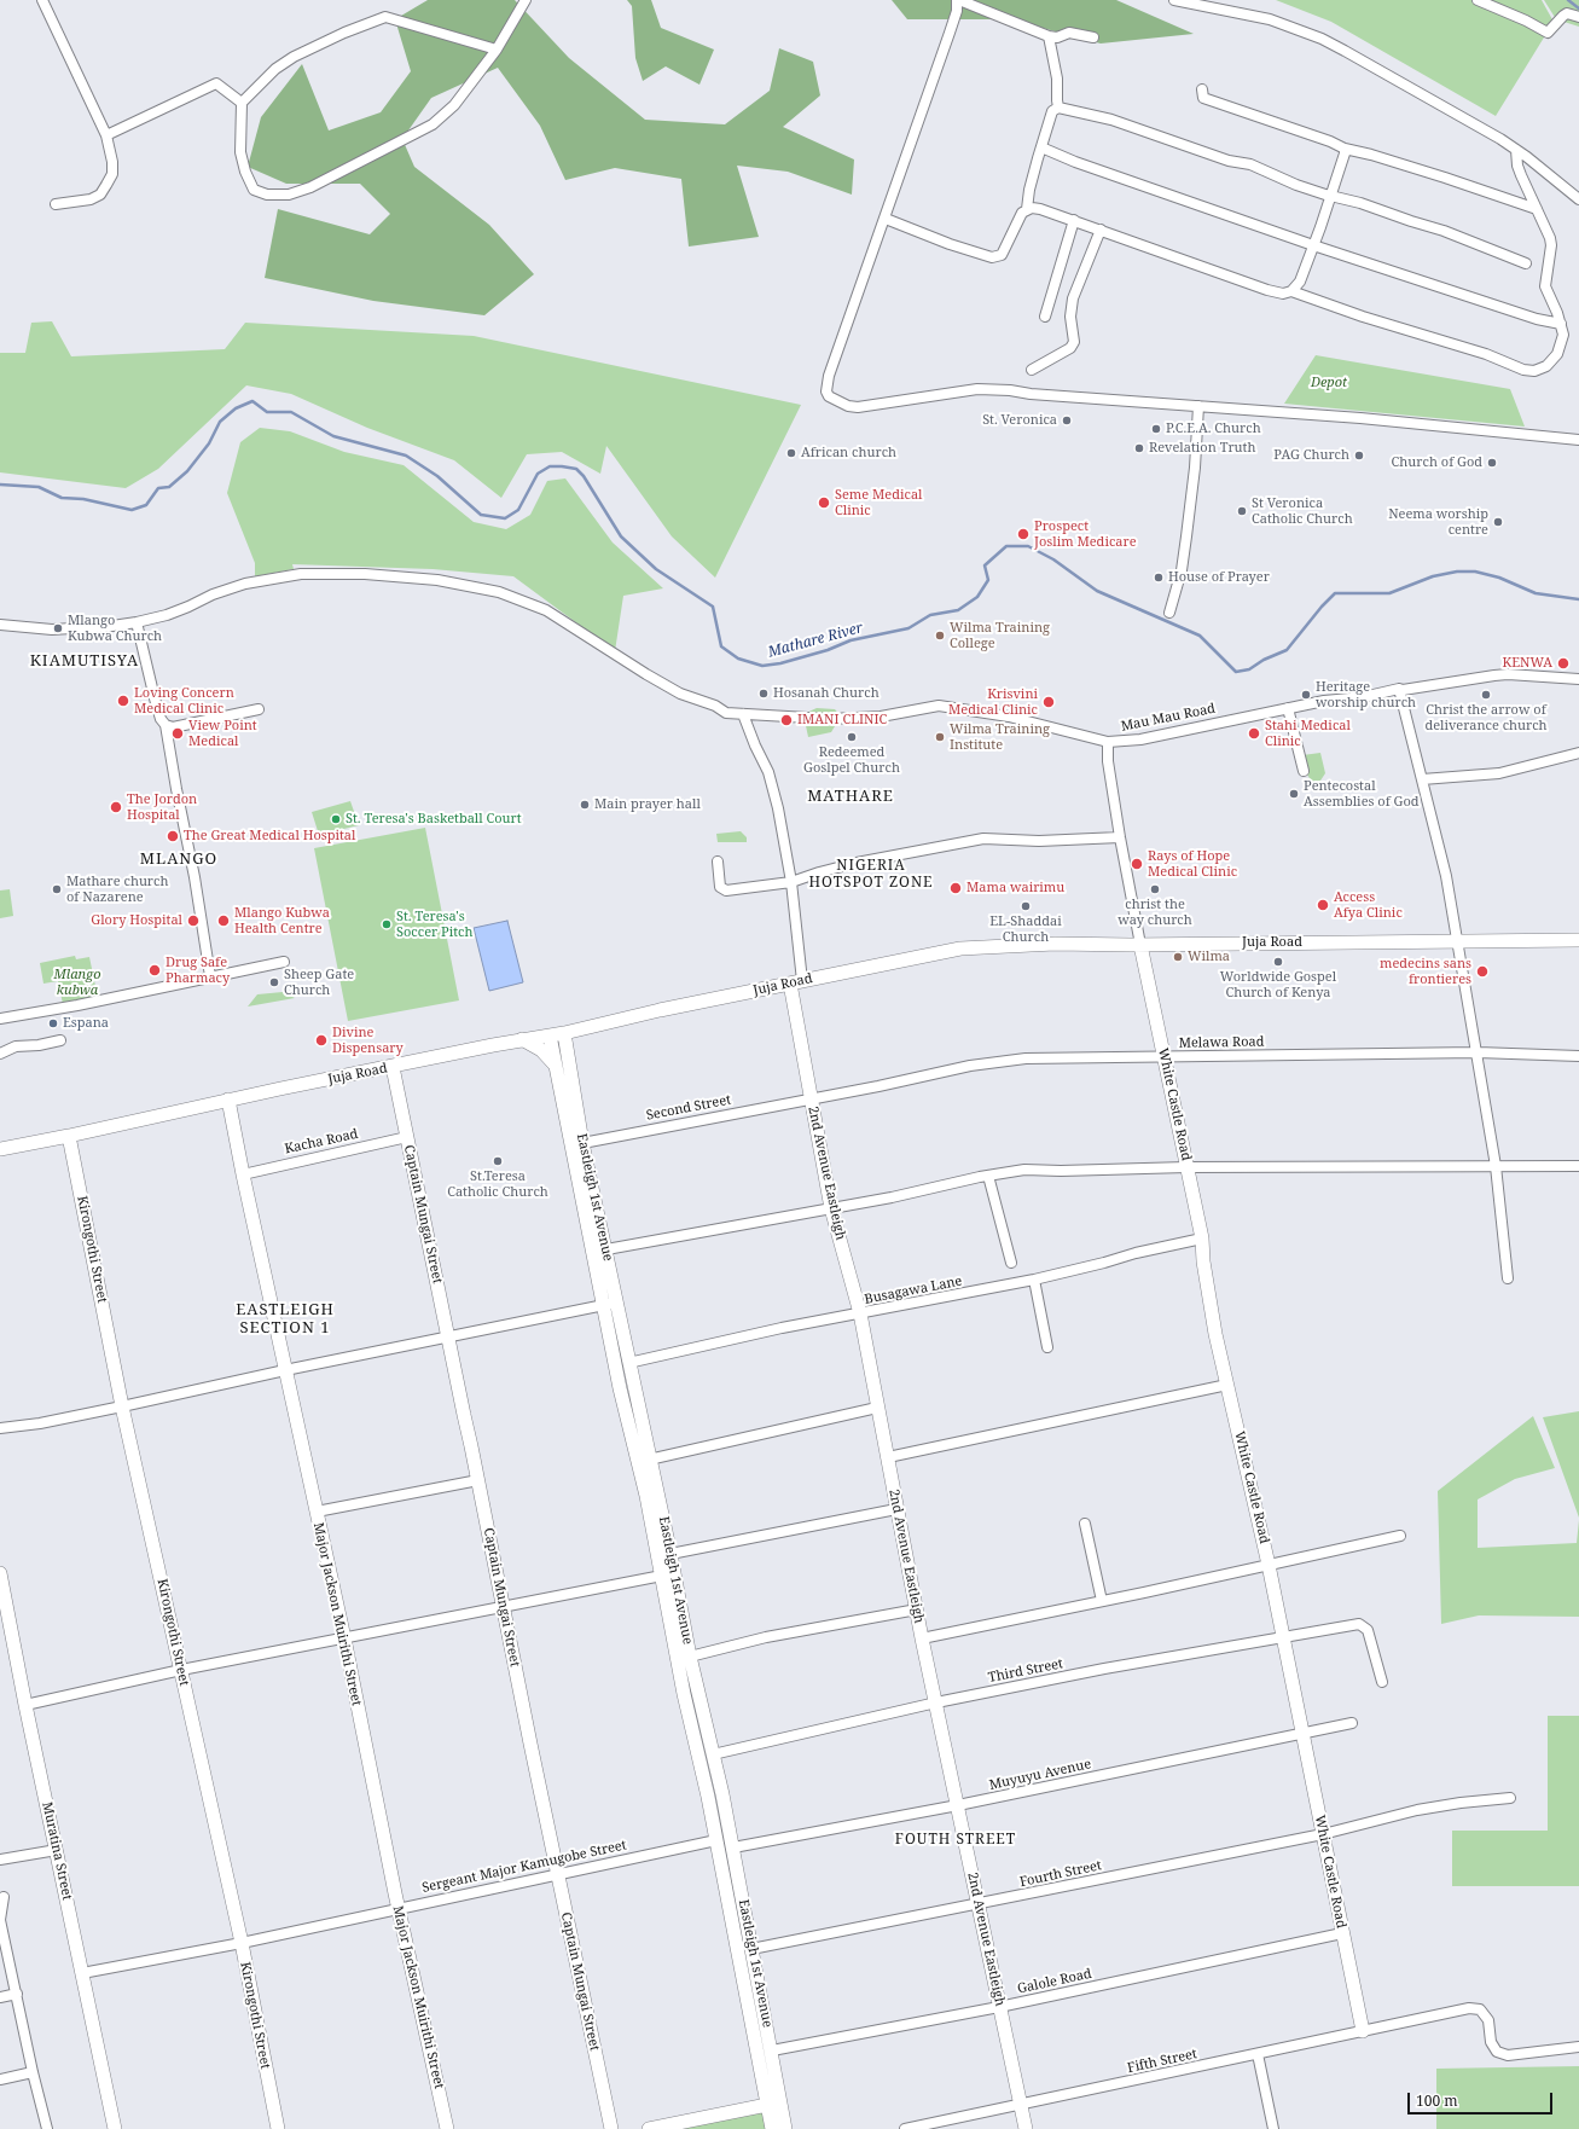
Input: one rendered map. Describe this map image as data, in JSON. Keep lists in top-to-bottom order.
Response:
{
  "streets": {
    "street": [
      "Mau Mau Road",
      "Juja Road",
      "Melawa Road",
      "White Castle Road",
      "Second Street",
      "Kacha Road",
      "2nd Avenue Eastleigh",
      "Eastleigh 1st Avenue",
      "Captain Mungai Street",
      "Kirongothi Street",
      "Busagawa Lane",
      "Major Jackson Muirithi Street",
      "Third Street",
      "Muyuyu Avenue",
      "Muratina Street",
      "Sergeant Major Kamugobe Street",
      "Fourth Street",
      "Galole Road",
      "Fifth Street"
    ]
  },
  "crossings": [
    ["Juja Road", "White Castle Road"],
    ["Juja Road", "2nd Avenue Eastleigh"],
    ["Juja Road", "Eastleigh 1st Avenue"],
    ["Juja Road", "Captain Mungai Street"],
    ["Juja Road", "Kirongothi Street"],
    ["Juja Road", "Major Jackson Muirithi Street"],
    ["Melawa Road", "White Castle Road"],
    ["Melawa Road", "Second Street"],
    ["Melawa Road", "2nd Avenue Eastleigh"],
    ["White Castle Road", "Busagawa Lane"],
    ["White Castle Road", "Third Street"],
    ["White Castle Road", "Muyuyu Avenue"],
    ["White Castle Road", "Fourth Street"],
    ["White Castle Road", "Galole Road"],
    ["White Castle Road", "Fifth Street"],
    ["Second Street", "2nd Avenue Eastleigh"],
    ["Second Street", "Eastleigh 1st Avenue"],
    ["Kacha Road", "Captain Mungai Street"],
    ["Kacha Road", "Major Jackson Muirithi Street"],
    ["2nd Avenue Eastleigh", "Busagawa Lane"],
    ["2nd Avenue Eastleigh", "Third Street"],
    ["2nd Avenue Eastleigh", "Muyuyu Avenue"],
    ["2nd Avenue Eastleigh", "Fourth Street"],
    ["2nd Avenue Eastleigh", "Galole Road"],
    ["2nd Avenue Eastleigh", "Fifth Street"],
    ["Eastleigh 1st Avenue", "Busagawa Lane"],
    ["Eastleigh 1st Avenue", "Third Street"],
    ["Eastleigh 1st Avenue", "Muyuyu Avenue"],
    ["Eastleigh 1st Avenue", "Sergeant Major Kamugobe Street"],
    ["Eastleigh 1st Avenue", "Fourth Street"],
    ["Eastleigh 1st Avenue", "Galole Road"],
    ["Captain Mungai Street", "Sergeant Major Kamugobe Street"],
    ["Kirongothi Street", "Sergeant Major Kamugobe Street"],
    ["Major Jackson Muirithi Street", "Sergeant Major Kamugobe Street"],
    ["Muratina Street", "Sergeant Major Kamugobe Street"]
  ],
  "districts": [
    "KIAMUTISYA",
    "MATHARE",
    "MLANGO",
    "NIGERIA HOTSPOT ZONE",
    "EASTLEIGH SECTION 1",
    "FOUTH STREET"
  ],
  "water": ["Mathare River"],
  "parks": ["Depot", "Mlango kubwa"],
  "places": [
    "St. Veronica",
    "P.C.E.A. Church",
    "Revelation Truth",
    "African church",
    "PAG Church",
    "Church of God",
    "Seme Medical Clinic",
    "St Veronica Catholic Church",
    "Neema worship centre",
    "Prospect Joslim Medicare",
    "House of Prayer",
    "Mlango Kubwa Church",
    "Wilma Training College",
    "KENWA",
    "Hosanah Church",
    "Heritage worship church",
    "Christ the arrow of deliverance church",
    "Loving Concern Medical Clinic",
    "Krisvini Medical Clinic",
    "IMANI CLINIC",
    "View Point Medical",
    "Stahi Medical Clinic",
    "Redeemed Goslpel Church",
    "Wilma Training Institute",
    "Pentecostal Assemblies of God",
    "Main prayer hall",
    "The Jordon Hospital",
    "St. Teresa's Basketball Court",
    "The Great Medical Hospital",
    "Rays of Hope Medical Clinic",
    "Mama wairimu",
    "Mathare church of Nazarene",
    "christ the way church",
    "Access Afya Clinic",
    "EL-Shaddai Church",
    "Glory Hospital",
    "Mlango Kubwa Health Centre",
    "St. Teresa's Soccer Pitch",
    "Wilma",
    "Worldwide Gospel Church of Kenya",
    "Drug Safe Pharmacy",
    "medecins sans frontieres",
    "Sheep Gate Church",
    "Espana",
    "Divine Dispensary",
    "St.Teresa Catholic Church"
  ],
  "scale_bar": "100 m"
}
